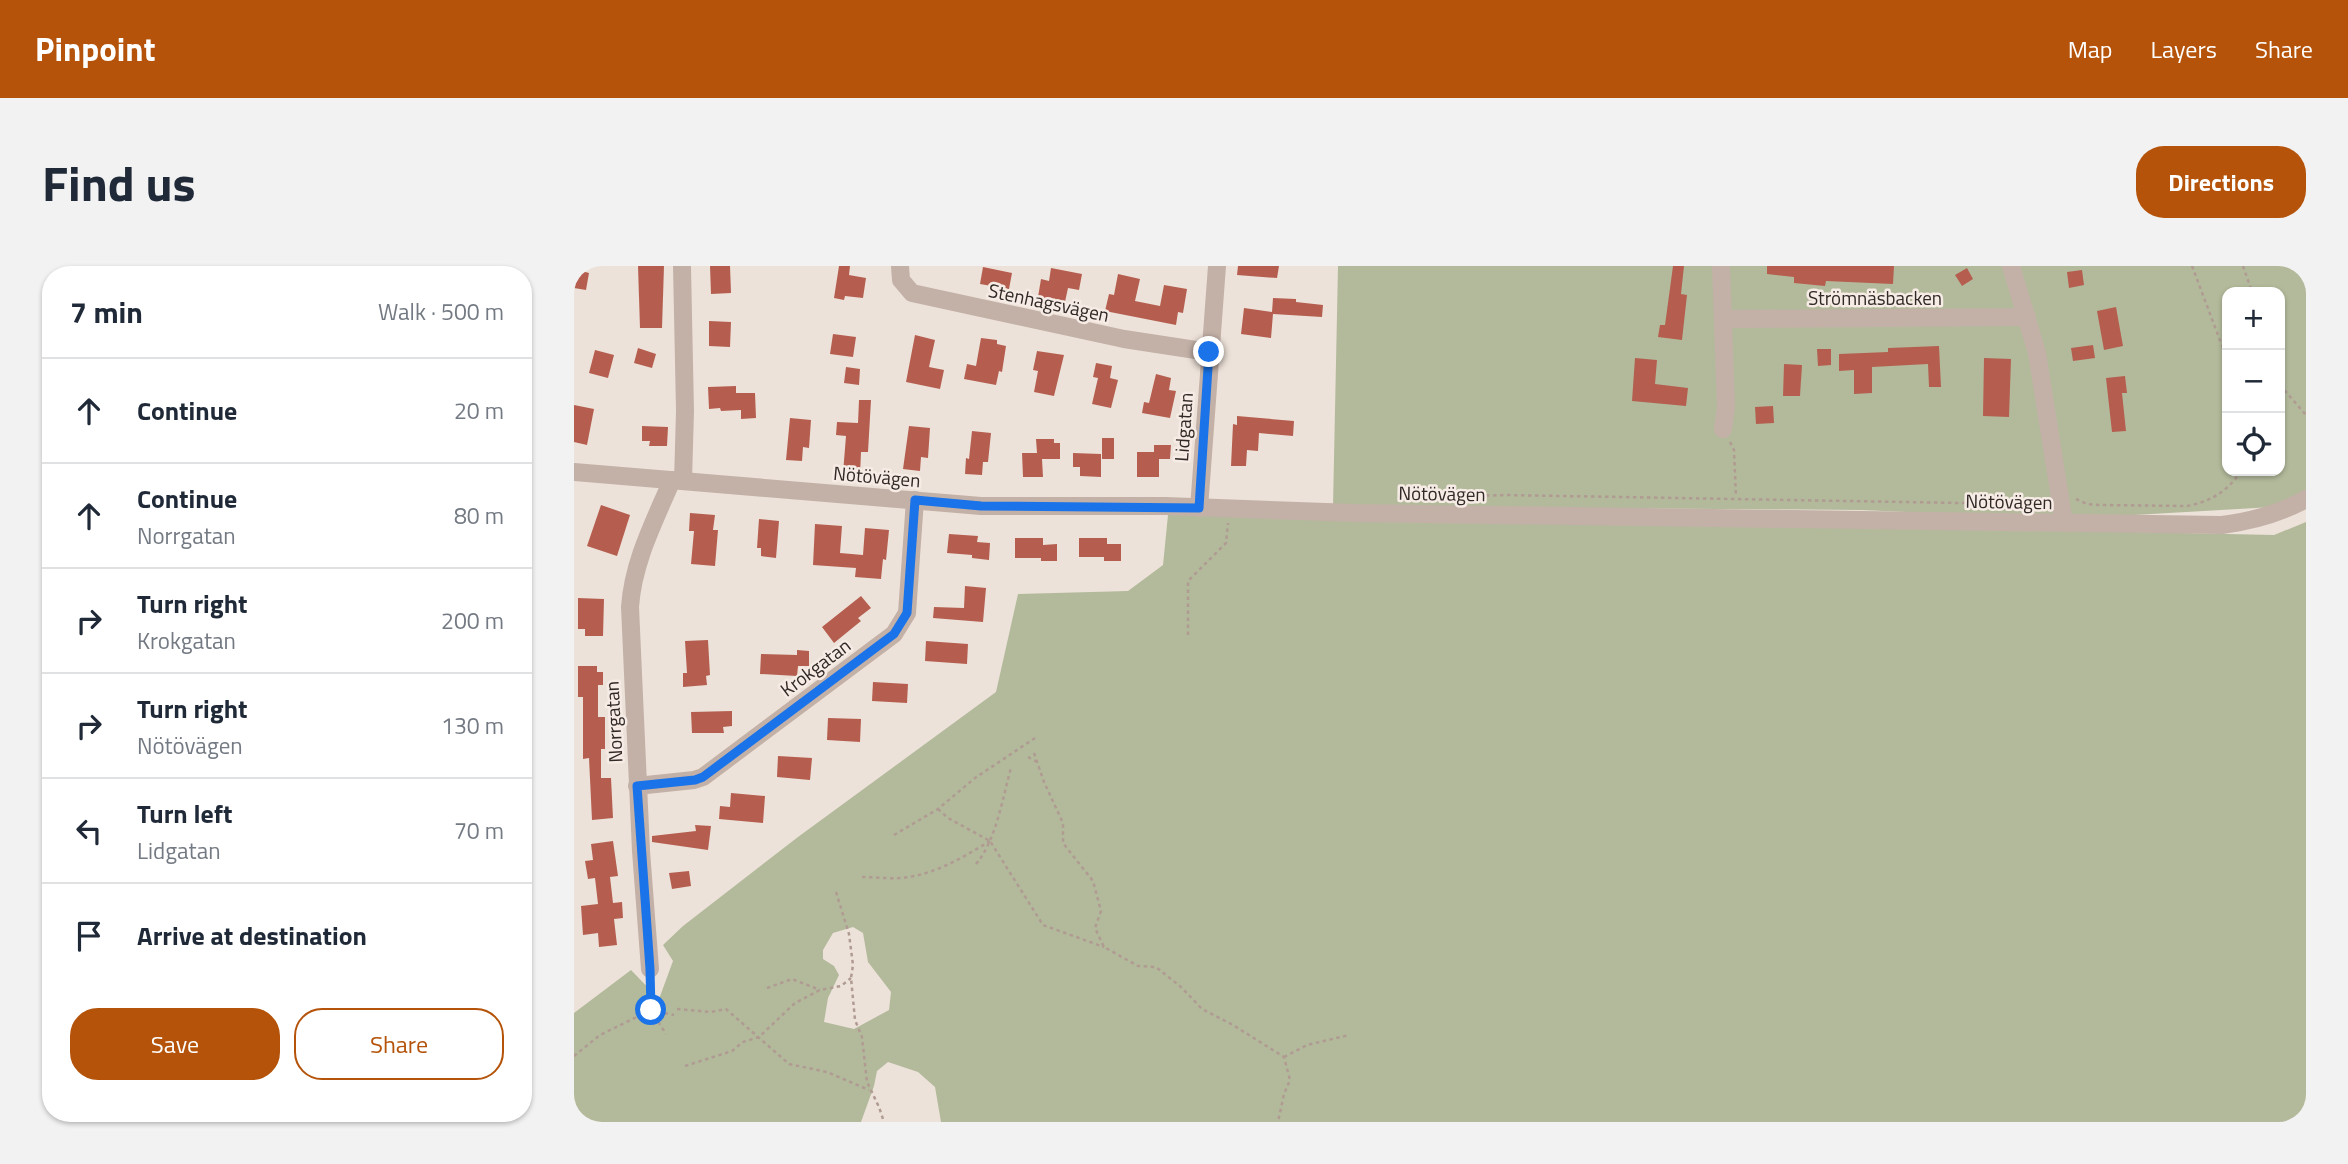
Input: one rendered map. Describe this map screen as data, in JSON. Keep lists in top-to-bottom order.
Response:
{
  "streets": {
    "street": [
      "Strömnäsbacken",
      "Stenhagsvägen",
      "Lidgatan",
      "Nötövägen",
      "Krokgatan",
      "Norrgatan"
    ]
  },
  "crossings": [
    ["Stenhagsvägen", "Lidgatan"],
    ["Lidgatan", "Nötövägen"],
    ["Nötövägen", "Krokgatan"],
    ["Nötövägen", "Norrgatan"],
    ["Krokgatan", "Norrgatan"]
  ],
  "page": {
    "header": "Pinpoint",
    "nav": ["Map", "Layers", "Share"],
    "title": "Find us",
    "buttons": [
      "Directions",
      ["Save", "Share"]
    ],
    "heading": ["7 min", "Walk · 500 m"],
    "map_buttons": ["+", "−"],
    "list": [
      ["Continue", "20 m"],
      ["Continue", "Norrgatan", "80 m"],
      ["Turn right", "Krokgatan", "200 m"],
      ["Turn right", "Nötövägen", "130 m"],
      ["Turn left", "Lidgatan", "70 m"],
      "Arrive at destination"
    ]
  }
}
